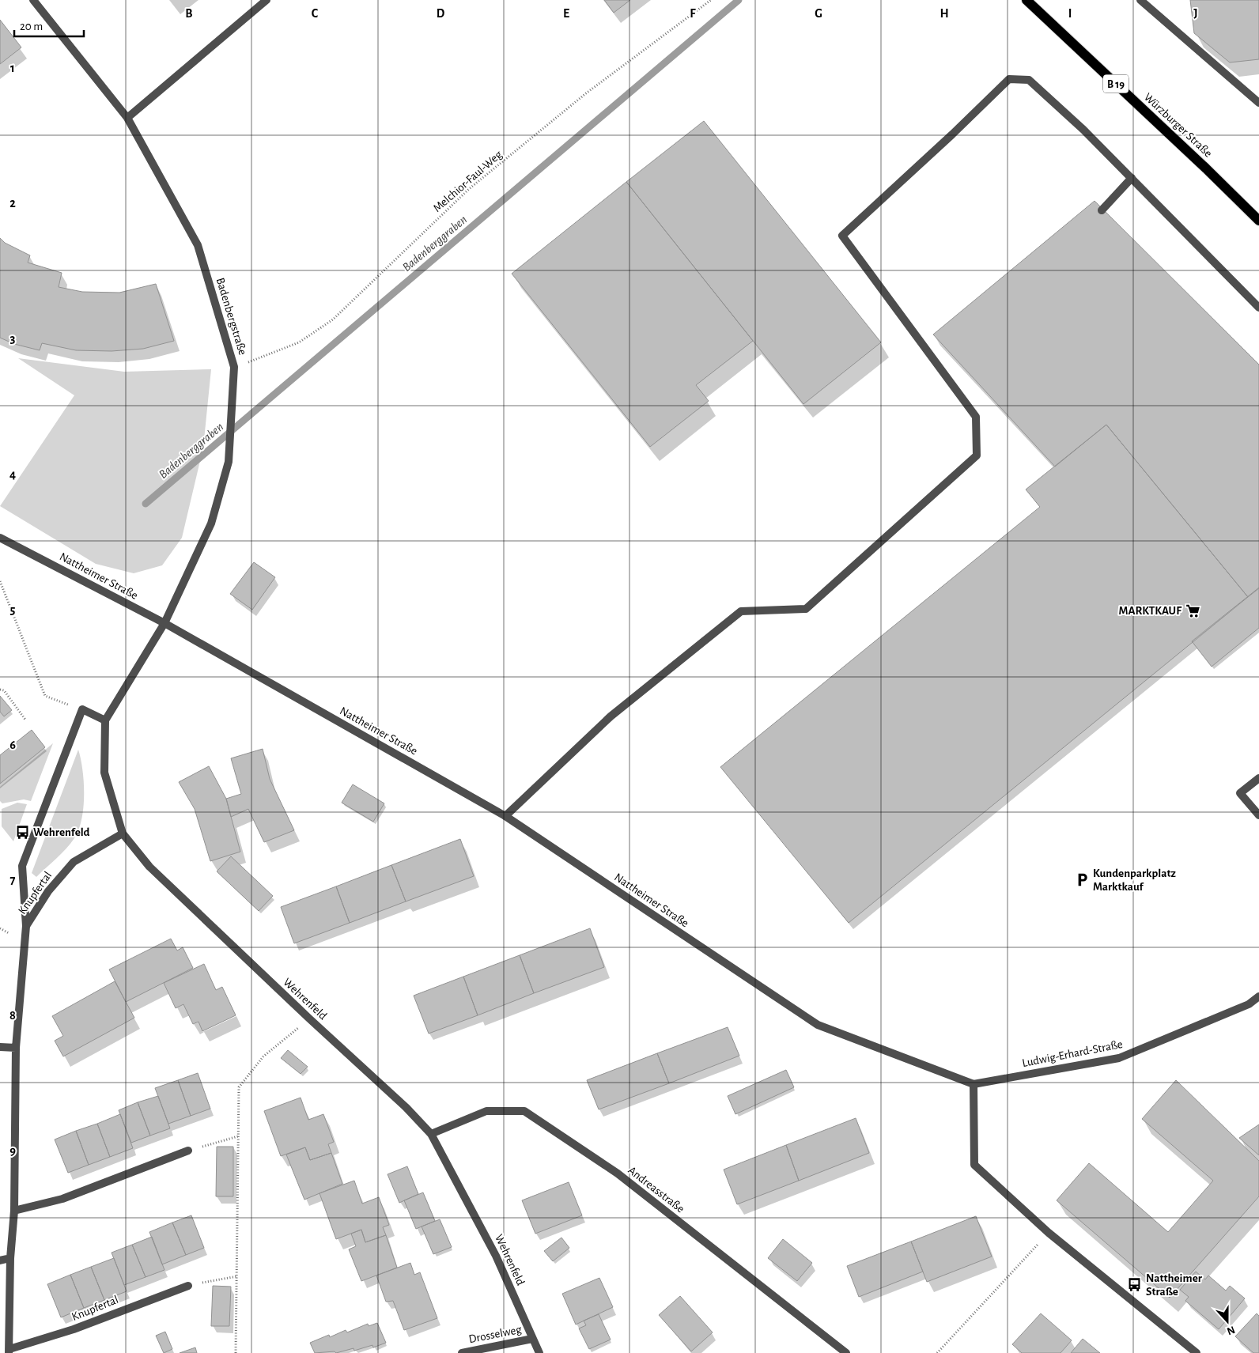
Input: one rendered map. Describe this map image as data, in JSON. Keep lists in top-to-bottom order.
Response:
{
  "streets": {
    "main road": ["B 19", "Würzburger Straße"],
    "street": [
      "Badenbergstraße",
      "Nattheimer Straße",
      "Knupfertal",
      "Wehrenfeld",
      "Ludwig-Erhard-Straße",
      "Andreasstraße",
      "Drosselweg"
    ],
    "path": ["Melchior-Faul-Weg"]
  },
  "crossings": [
    ["Melchior-Faul-Weg", "Badenbergstraße"],
    ["Badenbergstraße", "Nattheimer Straße"],
    ["Nattheimer Straße", "Ludwig-Erhard-Straße"],
    ["Knupfertal", "Wehrenfeld"],
    ["Wehrenfeld", "Andreasstraße"],
    ["Wehrenfeld", "Drosselweg"]
  ],
  "water": ["Badenberggraben"],
  "places": {
    "supermarket": ["MARKTKAUF"],
    "bus stop": ["Wehrenfeld", "Nattheimer Straße"],
    "parking": ["Kundenparkplatz Marktkauf"]
  },
  "scale_bar": "20 m",
  "north": "bottom",
  "grid": {
    "columns": [
      "B",
      "C",
      "D",
      "E",
      "F",
      "G",
      "H",
      "I",
      "J"
    ],
    "rows": [
      "1",
      "2",
      "3",
      "4",
      "5",
      "6",
      "7",
      "8",
      "9"
    ]
  }
}
